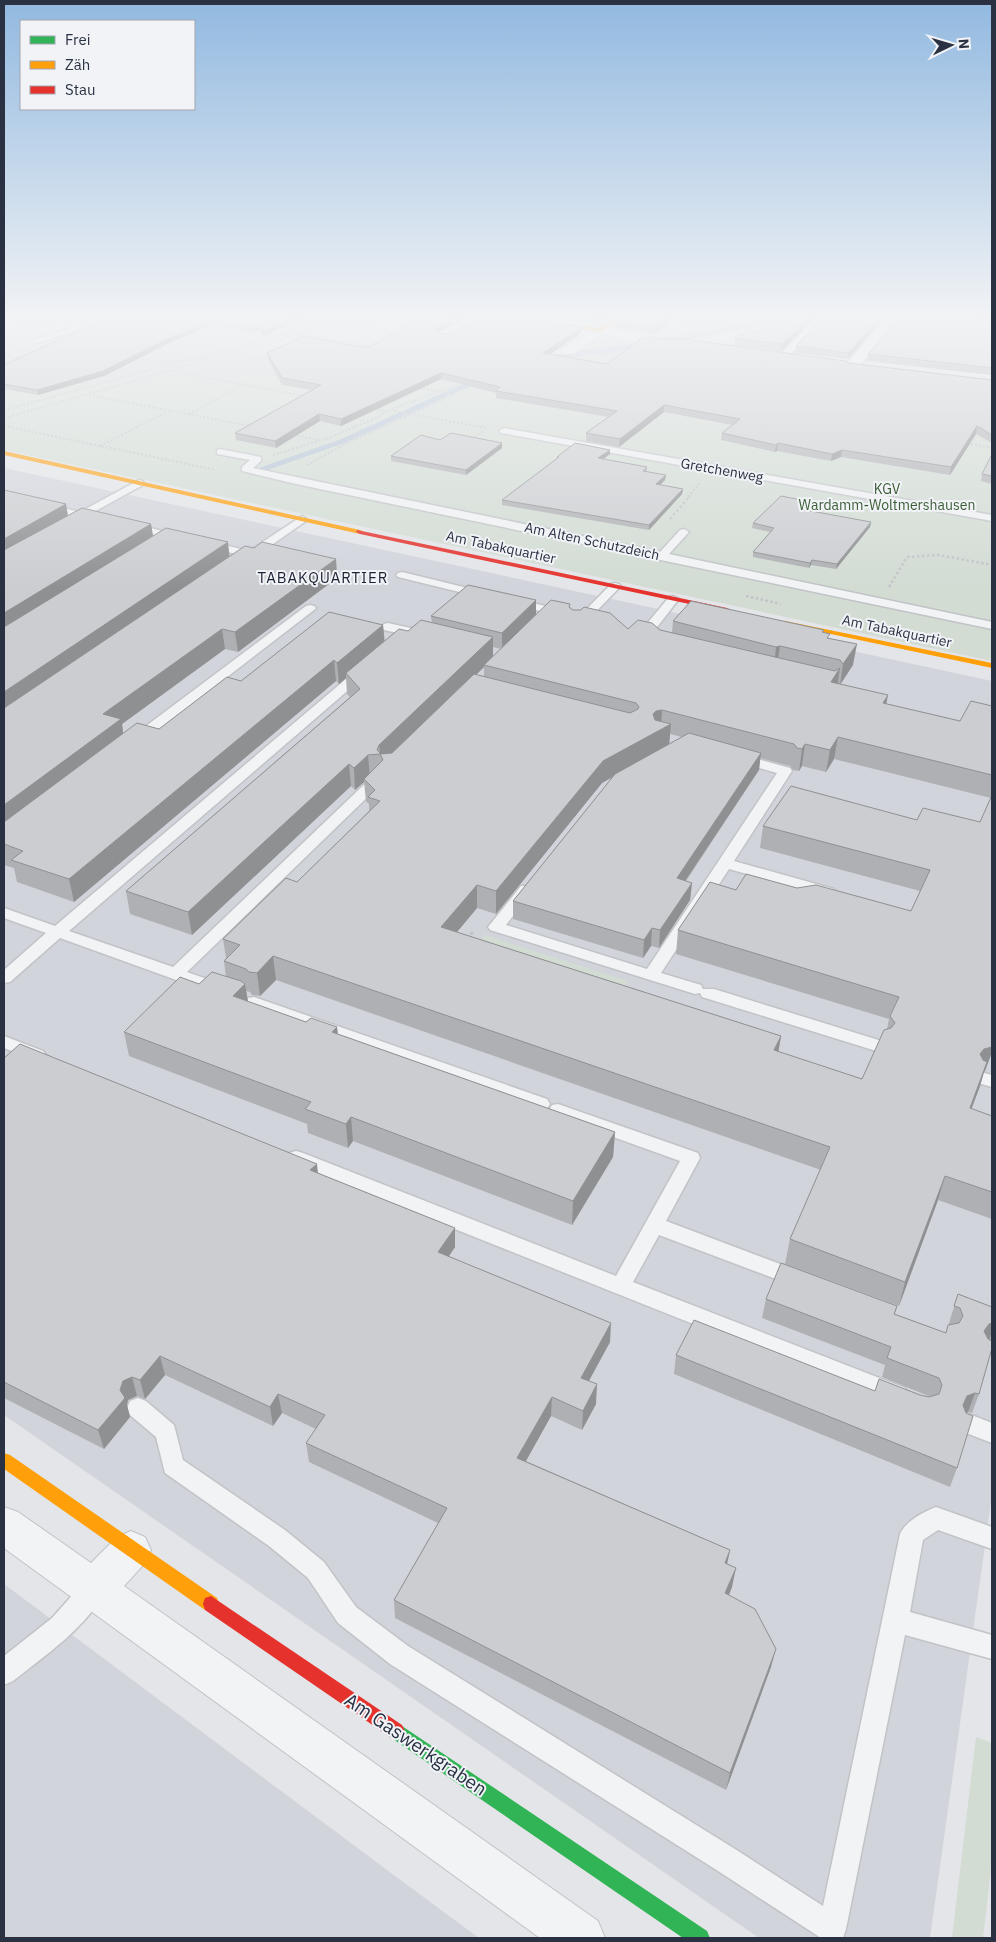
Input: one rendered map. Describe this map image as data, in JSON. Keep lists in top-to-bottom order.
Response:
{
  "streets": {
    "street": ["Am Tabakquartier", "Am Gaswerkgraben"],
    "lane": ["Gretchenweg", "Am Alten Schutzdeich"]
  },
  "districts": ["TABAKQUARTIER"],
  "parks": ["KGV Wardamm-Woltmershausen"],
  "legend": ["Frei", "Zäh", "Stau"],
  "north": "right"
}
